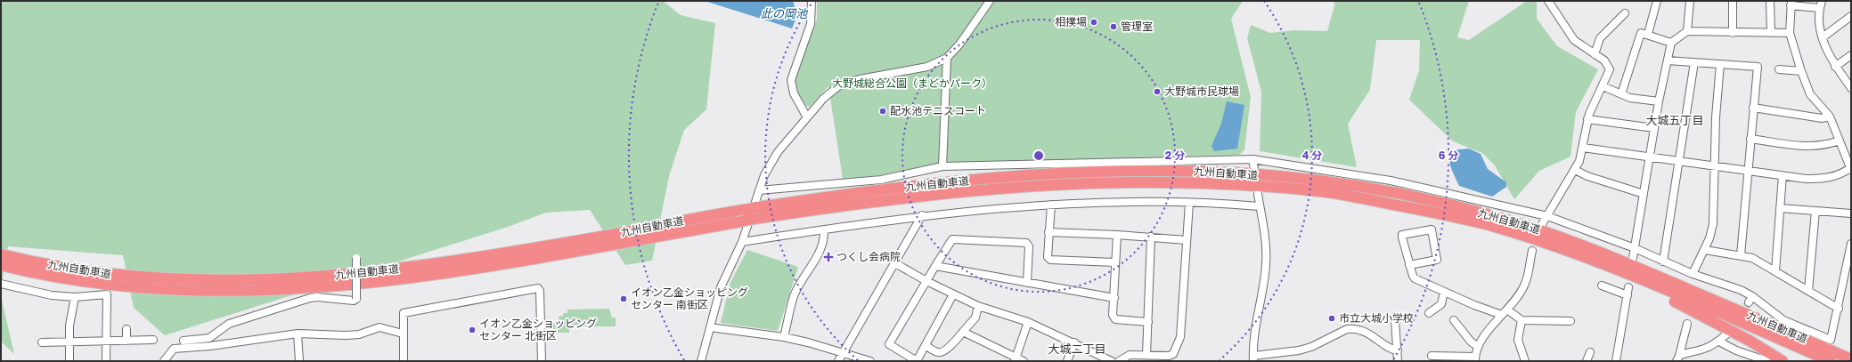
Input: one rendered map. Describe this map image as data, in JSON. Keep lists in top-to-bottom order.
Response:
{
  "streets": {
    "highway": ["九州自動車道"]
  },
  "districts": ["大城五丁目", "大城二丁目"],
  "water": ["此の岡池"],
  "parks": ["大野城総合公園（まどかパーク）"],
  "places": {
    "other": [
      "相撲場",
      "管理室",
      "大野城市民球場",
      "配水池テニスコート",
      "イオン乙金ショッピング センター 南街区",
      "市立大城小学校",
      "イオン乙金ショッピング センター 北街区"
    ],
    "health": ["つくし会病院"]
  },
  "rings": ["2 分", "4 分", "6 分"]
}
